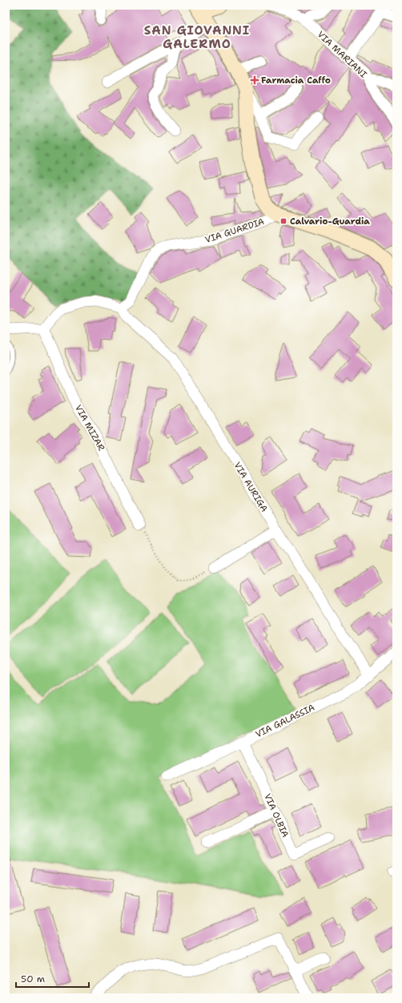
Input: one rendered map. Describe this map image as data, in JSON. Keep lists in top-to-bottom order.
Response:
{
  "streets": {
    "street": [
      "VIA MARIANI",
      "VIA GUARDIA",
      "VIA MIZAR",
      "VIA AURIGA",
      "VIA GALASSIA",
      "VIA OLBIA"
    ]
  },
  "crossings": [
    ["VIA GUARDIA", "VIA AURIGA"],
    ["VIA AURIGA", "VIA GALASSIA"],
    ["VIA GALASSIA", "VIA OLBIA"]
  ],
  "districts": ["SAN GIOVANNI GALERMO"],
  "places": {
    "health": ["Farmacia Caffo"],
    "transit": ["Calvario-Guardia"]
  },
  "scale_bar": "50 m"
}
